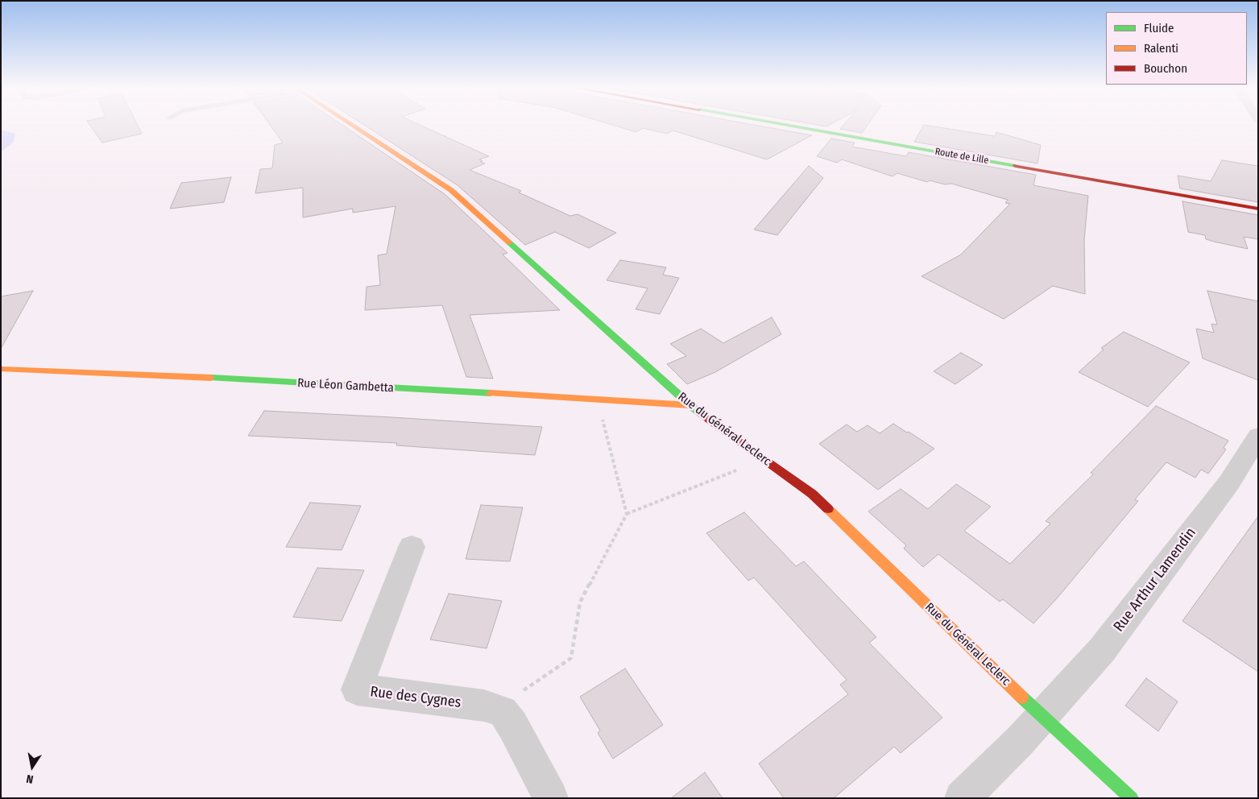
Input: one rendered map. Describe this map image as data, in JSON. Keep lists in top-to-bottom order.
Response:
{
  "streets": {
    "street": [
      "Route de Lille",
      "Rue Léon Gambetta",
      "Rue du Général Leclerc",
      "Rue Arthur Lamendin",
      "Rue des Cygnes"
    ]
  },
  "crossings": [
    ["Rue Léon Gambetta", "Rue du Général Leclerc"],
    ["Rue du Général Leclerc", "Rue Arthur Lamendin"]
  ],
  "legend": ["Fluide", "Ralenti", "Bouchon"],
  "north": "bottom"
}
